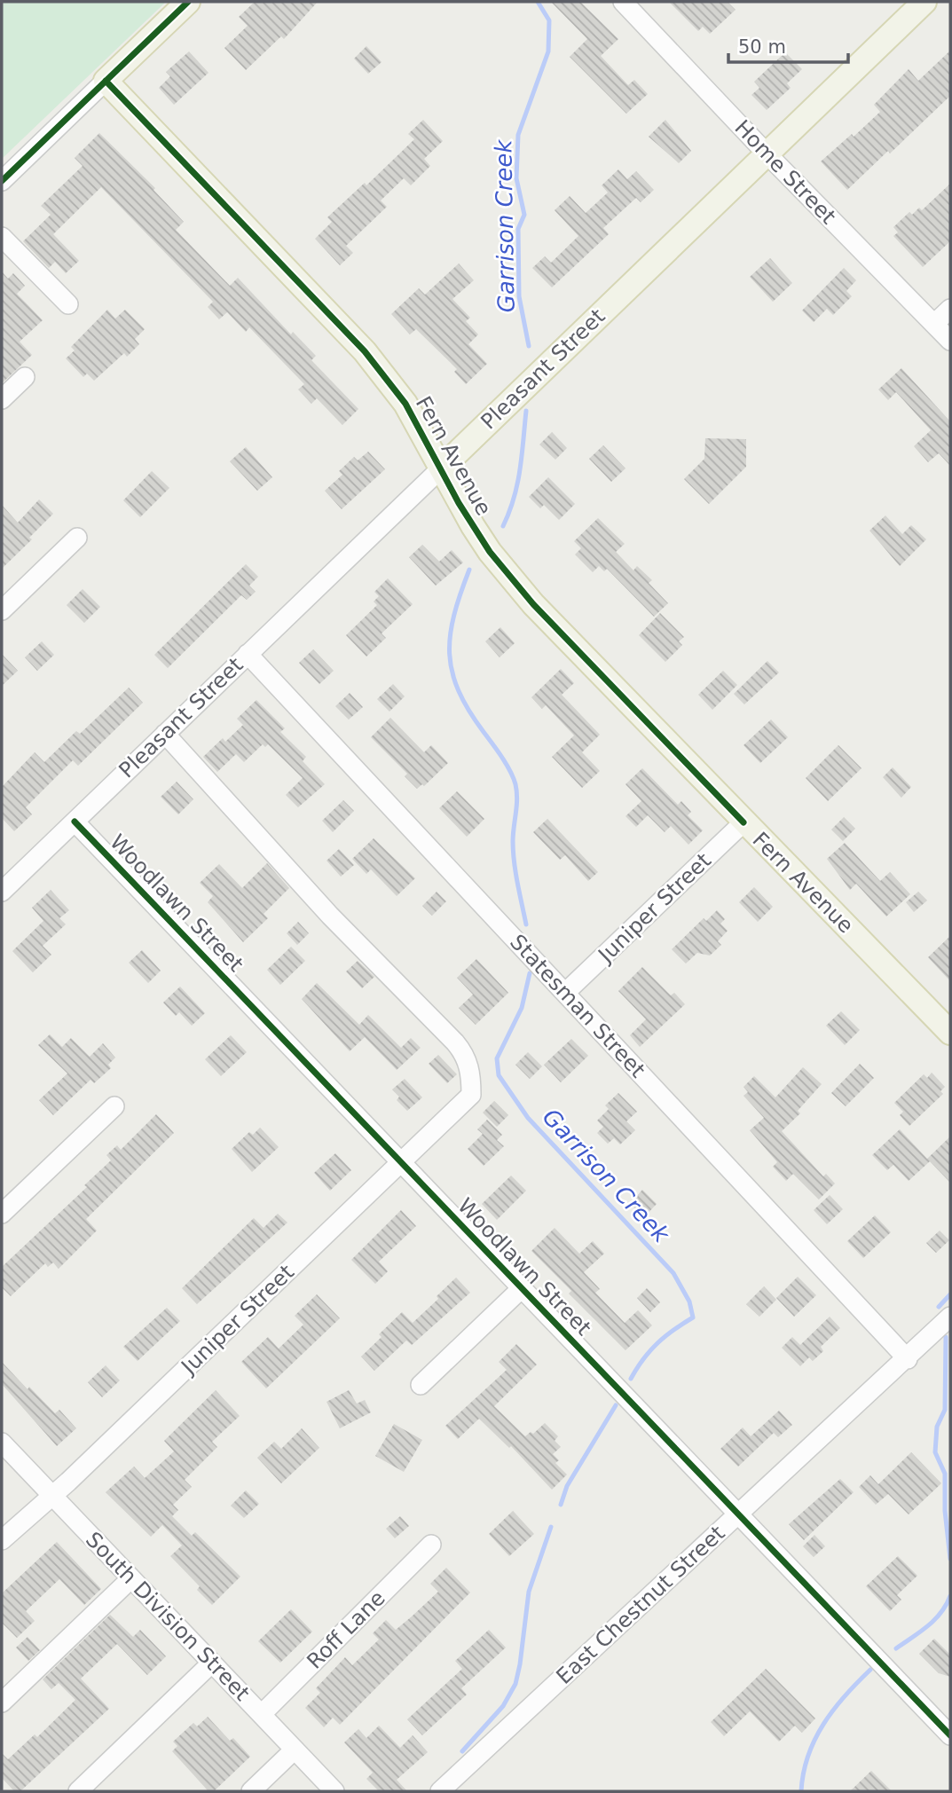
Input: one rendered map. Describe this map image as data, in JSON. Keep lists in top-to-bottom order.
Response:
{
  "streets": {
    "main road": ["Pleasant Street", "Fern Avenue"],
    "street": [
      "Home Street",
      "Woodlawn Street",
      "Juniper Street",
      "Statesman Street",
      "East Chestnut Street",
      "South Division Street",
      "Roff Lane"
    ]
  },
  "crossings": [
    ["Home Street", "Pleasant Street"],
    ["Pleasant Street", "Fern Avenue"],
    ["Pleasant Street", "Woodlawn Street"],
    ["Pleasant Street", "Juniper Street"],
    ["Pleasant Street", "Statesman Street"],
    ["Fern Avenue", "Juniper Street"],
    ["Woodlawn Street", "Juniper Street"],
    ["Woodlawn Street", "East Chestnut Street"],
    ["Juniper Street", "Statesman Street"],
    ["Juniper Street", "South Division Street"],
    ["Statesman Street", "East Chestnut Street"],
    ["South Division Street", "Roff Lane"]
  ],
  "water": ["Garrison Creek"],
  "scale_bar": "50 m"
}
